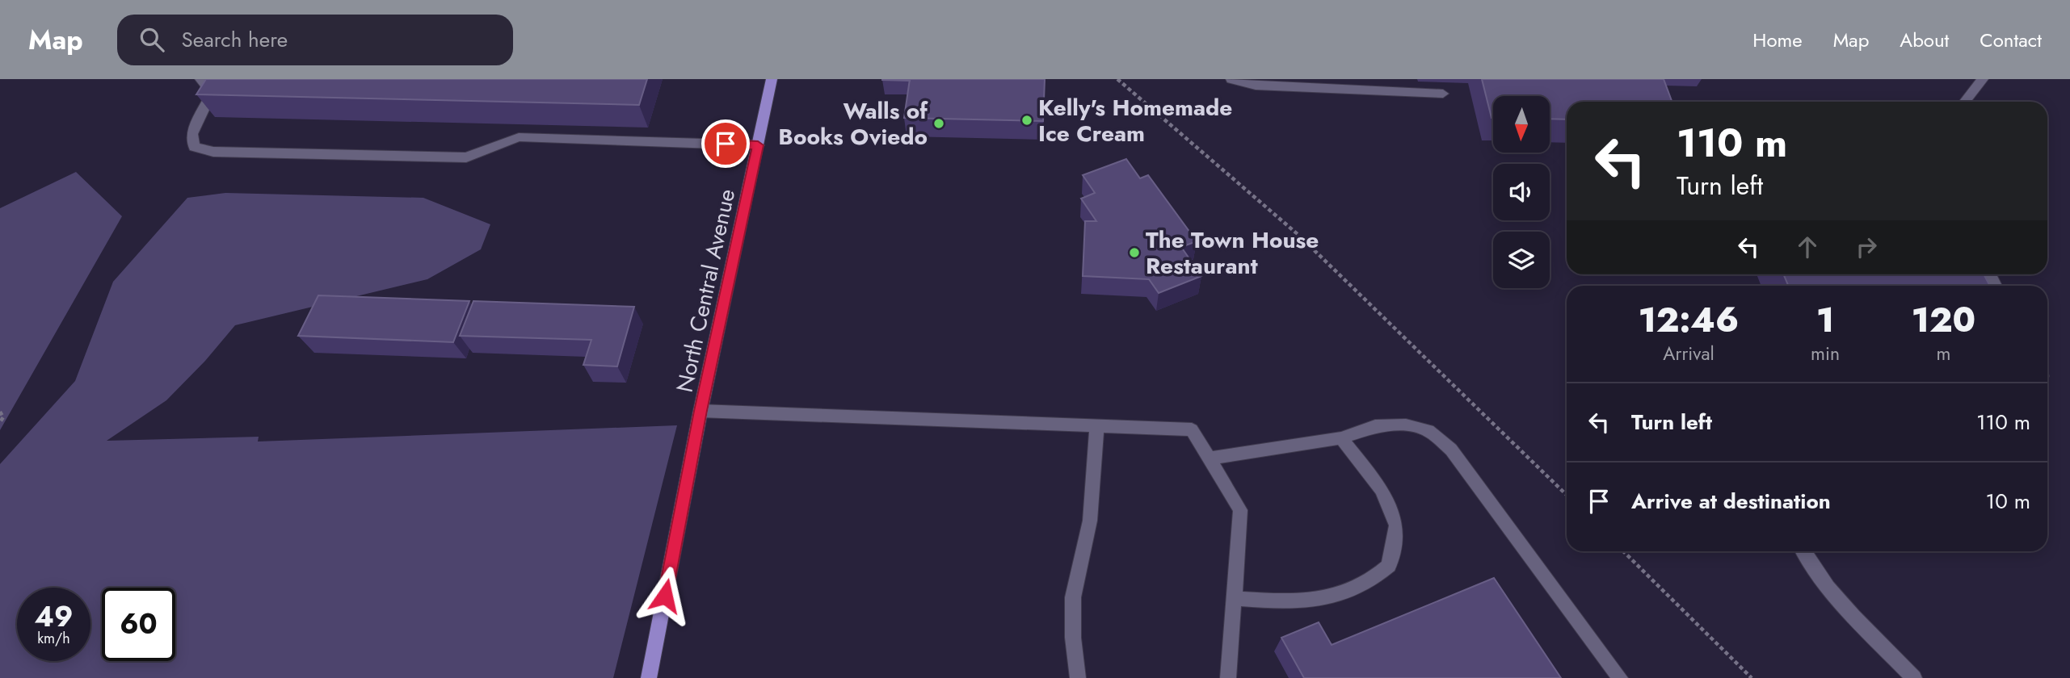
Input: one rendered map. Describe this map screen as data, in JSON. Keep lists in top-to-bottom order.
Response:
{
  "streets": {
    "main road": ["North Central Avenue"]
  },
  "places": ["Kelly's Homemade Ice Cream", "Walls of Books Oviedo", "The Town House Restaurant"],
  "north": "bottom",
  "page": {
    "header": "Map",
    "search": "Search here",
    "nav": [
      "Home",
      "Map",
      "About",
      "Contact"
    ],
    "turn": ["110 m", "Turn left"],
    "eta": [
      "12:46",
      "Arrival",
      "1",
      "min",
      "120",
      "m"
    ],
    "list": [
      {
        "name": "Turn left",
        "value": "110 m"
      },
      {
        "name": "Arrive at destination",
        "value": "10 m"
      }
    ],
    "speed": "49 km/h",
    "limit": "60"
  }
}
